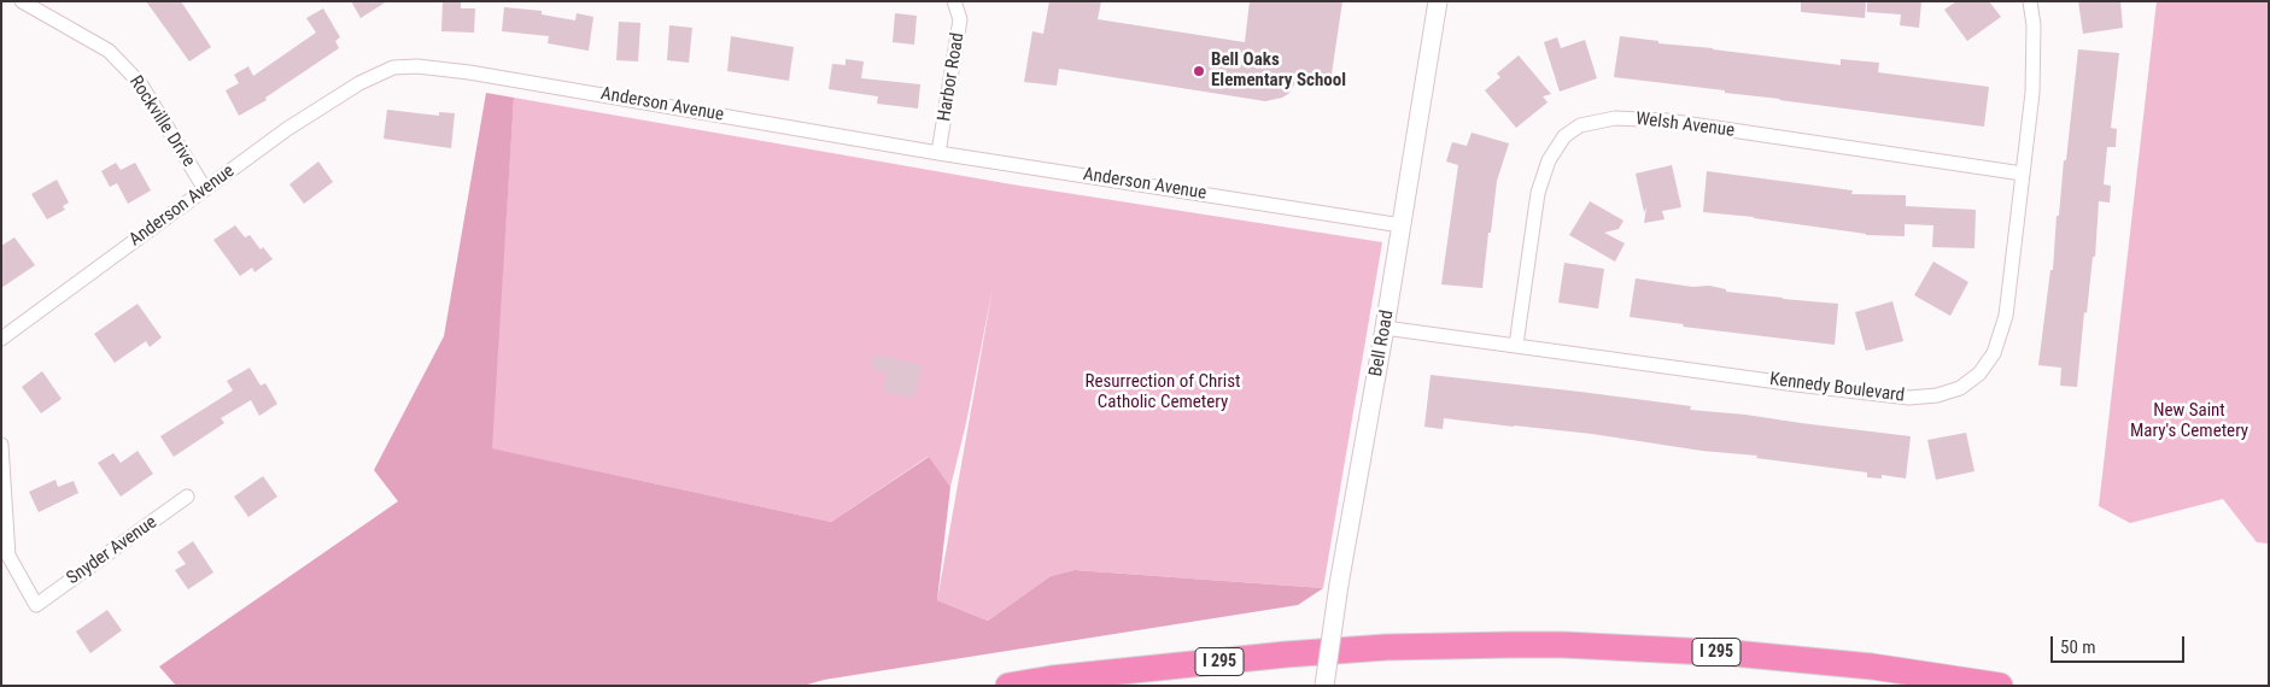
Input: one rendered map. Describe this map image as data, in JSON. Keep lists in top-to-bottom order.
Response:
{
  "streets": {
    "highway": ["I 295"],
    "street": [
      "Harbor Road",
      "Anderson Avenue",
      "Rockville Drive",
      "Welsh Avenue",
      "Bell Road",
      "Kennedy Boulevard",
      "Snyder Avenue"
    ]
  },
  "crossings": [
    ["Harbor Road", "Anderson Avenue"],
    ["Anderson Avenue", "Rockville Drive"],
    ["Anderson Avenue", "Bell Road"],
    ["Welsh Avenue", "Kennedy Boulevard"],
    ["Bell Road", "Kennedy Boulevard"]
  ],
  "parks": ["Resurrection of Christ Catholic Cemetery", "New Saint Mary's Cemetery"],
  "places": ["Bell Oaks Elementary School"],
  "scale_bar": "50 m"
}
